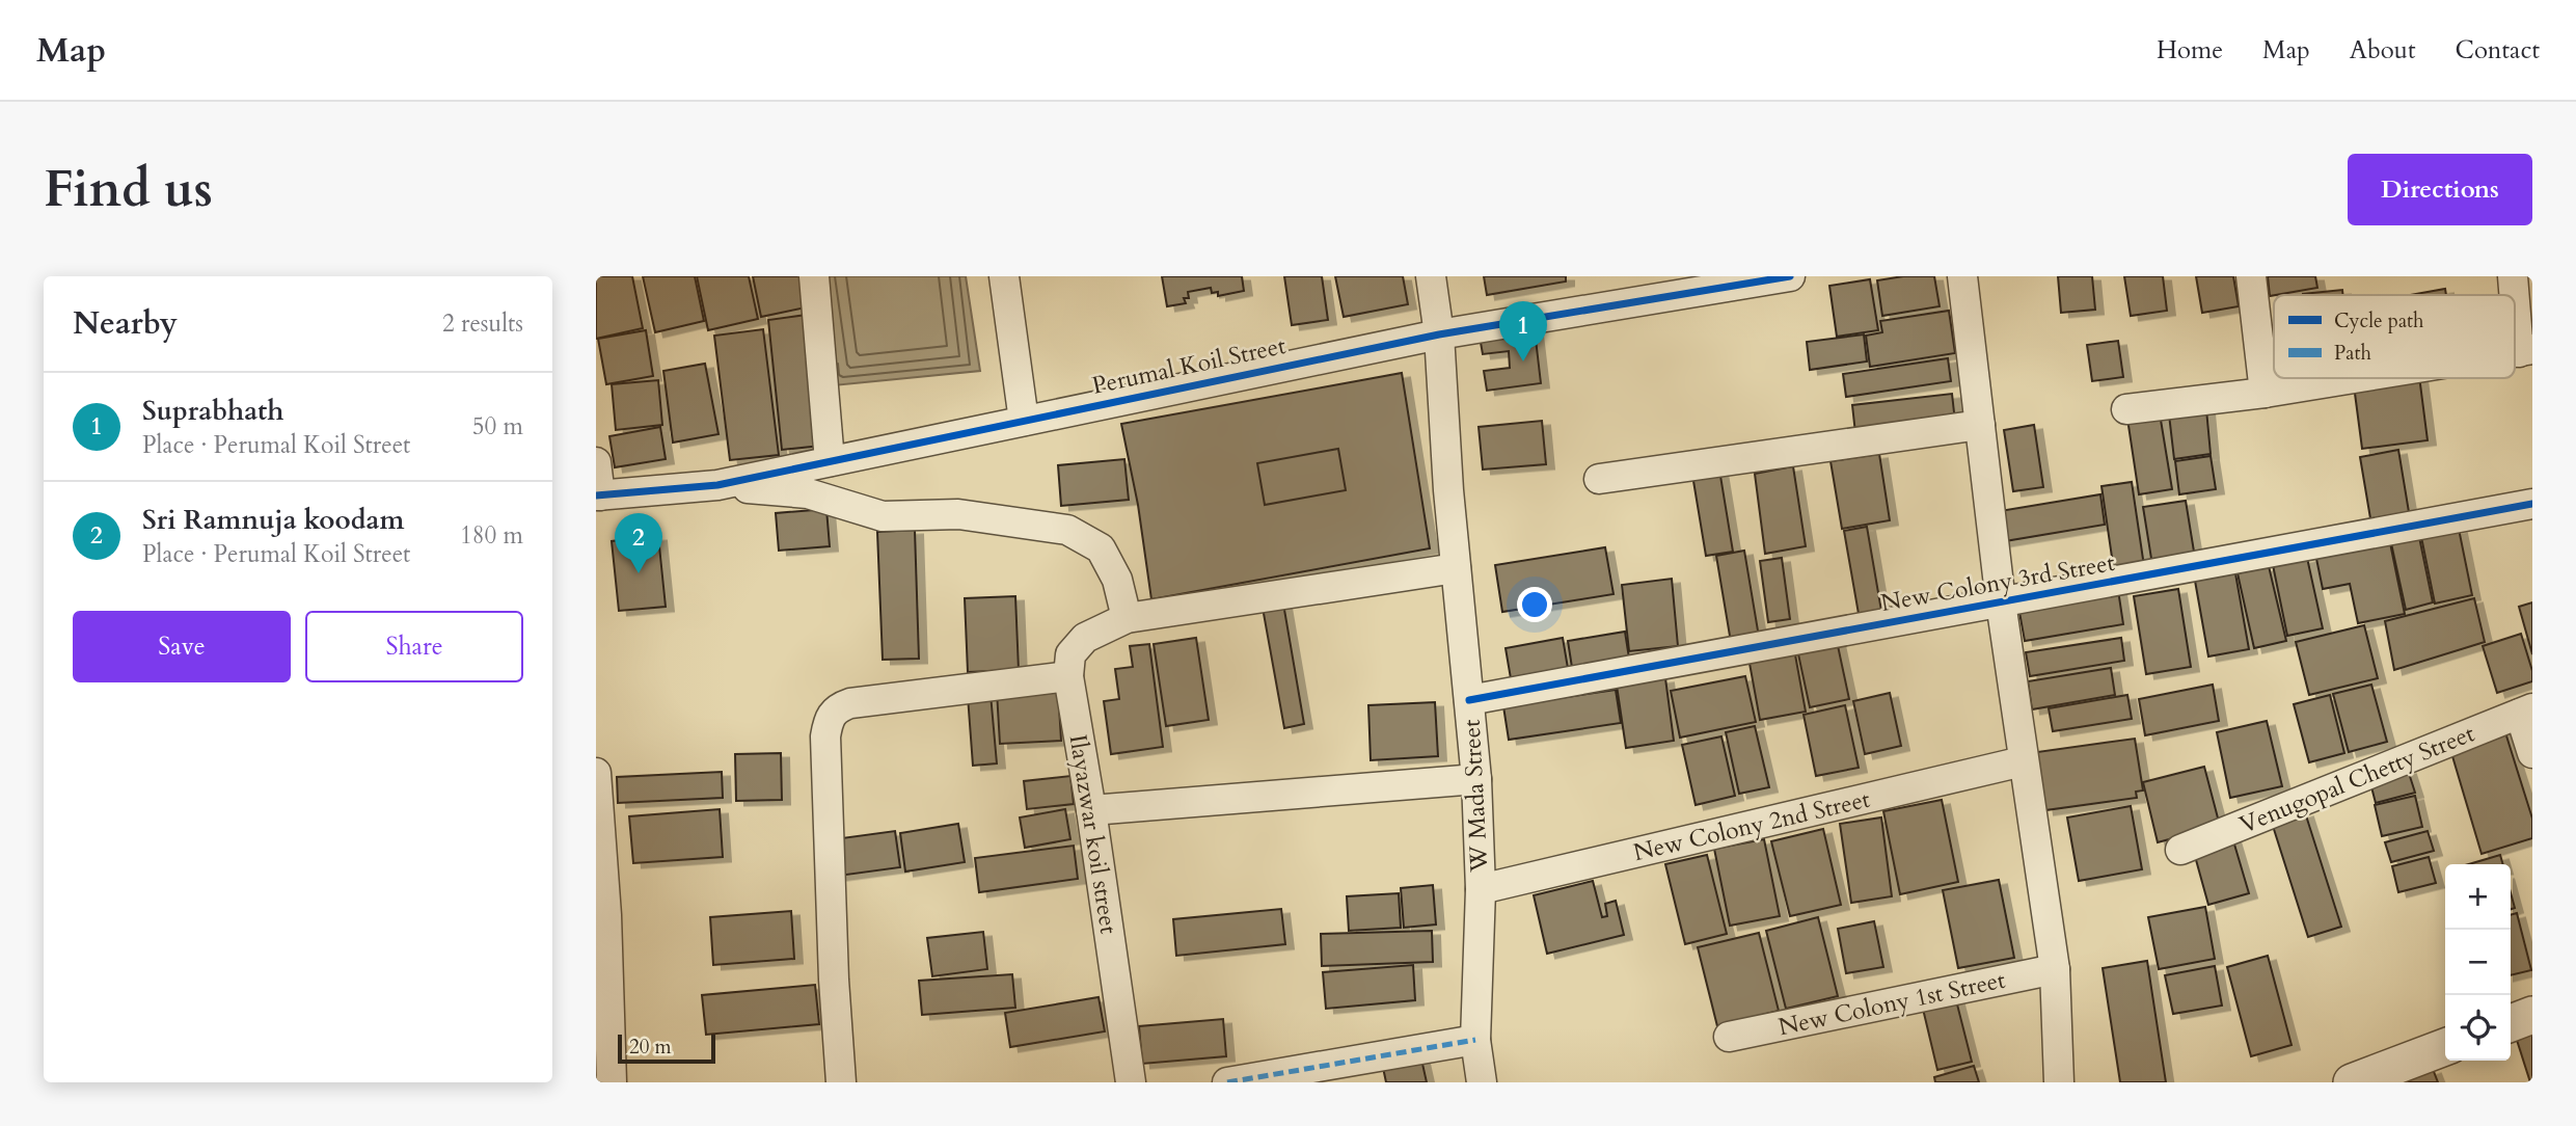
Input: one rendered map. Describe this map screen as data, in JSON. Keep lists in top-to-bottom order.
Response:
{
  "streets": {
    "street": [
      "Perumal Koil Street",
      "New Colony 3rd Street",
      "Venugopal Chetty Street",
      "W Mada Street",
      "New Colony 2nd Street",
      "Ilayazwar koil street",
      "New Colony 1st Street"
    ]
  },
  "crossings": [
    ["Perumal Koil Street", "W Mada Street"],
    ["New Colony 3rd Street", "W Mada Street"],
    ["W Mada Street", "New Colony 2nd Street"],
    ["W Mada Street", "Ilayazwar koil street"]
  ],
  "legend": ["Cycle path", "Path"],
  "scale_bar": "20 m",
  "page": {
    "header": "Map",
    "nav": [
      "Home",
      "Map",
      "About",
      "Contact"
    ],
    "buttons": [
      "Directions",
      ["Save", "Share"]
    ],
    "title": "Find us",
    "heading": ["Nearby", "2 results"],
    "pins": ["1", "2"],
    "list": [
      {
        "mark": "1",
        "name": "Suprabhath",
        "note": "Place · Perumal Koil Street",
        "value": "50 m"
      },
      {
        "mark": "2",
        "name": "Sri Ramnuja koodam",
        "note": "Place · Perumal Koil Street",
        "value": "180 m"
      }
    ],
    "map_buttons": ["+", "−"],
    "scale": "20 m"
  }
}
